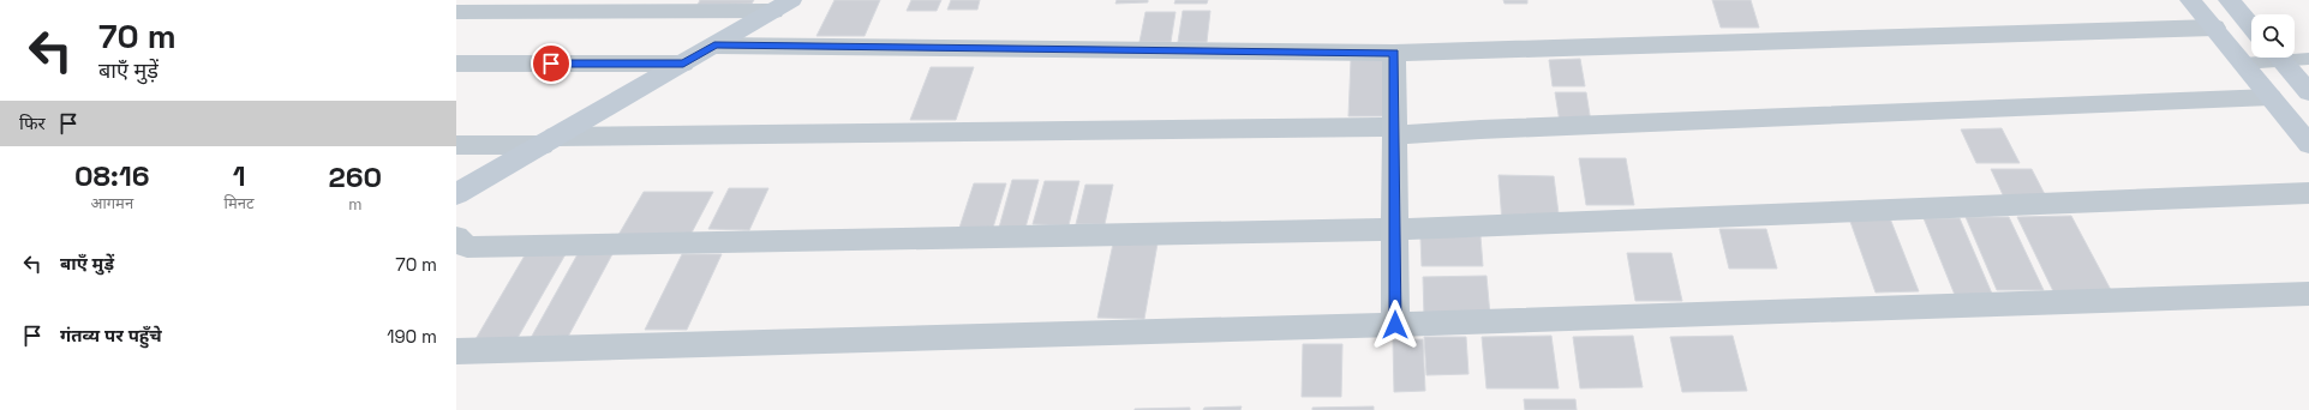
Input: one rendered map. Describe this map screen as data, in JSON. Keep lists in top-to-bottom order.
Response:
{
  "page": {
    "turn": ["70 m", "बाएँ मुड़ें"],
    "then": "फिर",
    "eta": [
      "08:16",
      "आगमन",
      "1",
      "मिनट",
      "260",
      "m"
    ],
    "list": [
      {
        "name": "बाएँ मुड़ें",
        "value": "70 m"
      },
      {
        "name": "गंतव्य पर पहुँचे",
        "value": "190 m"
      }
    ]
  }
}
